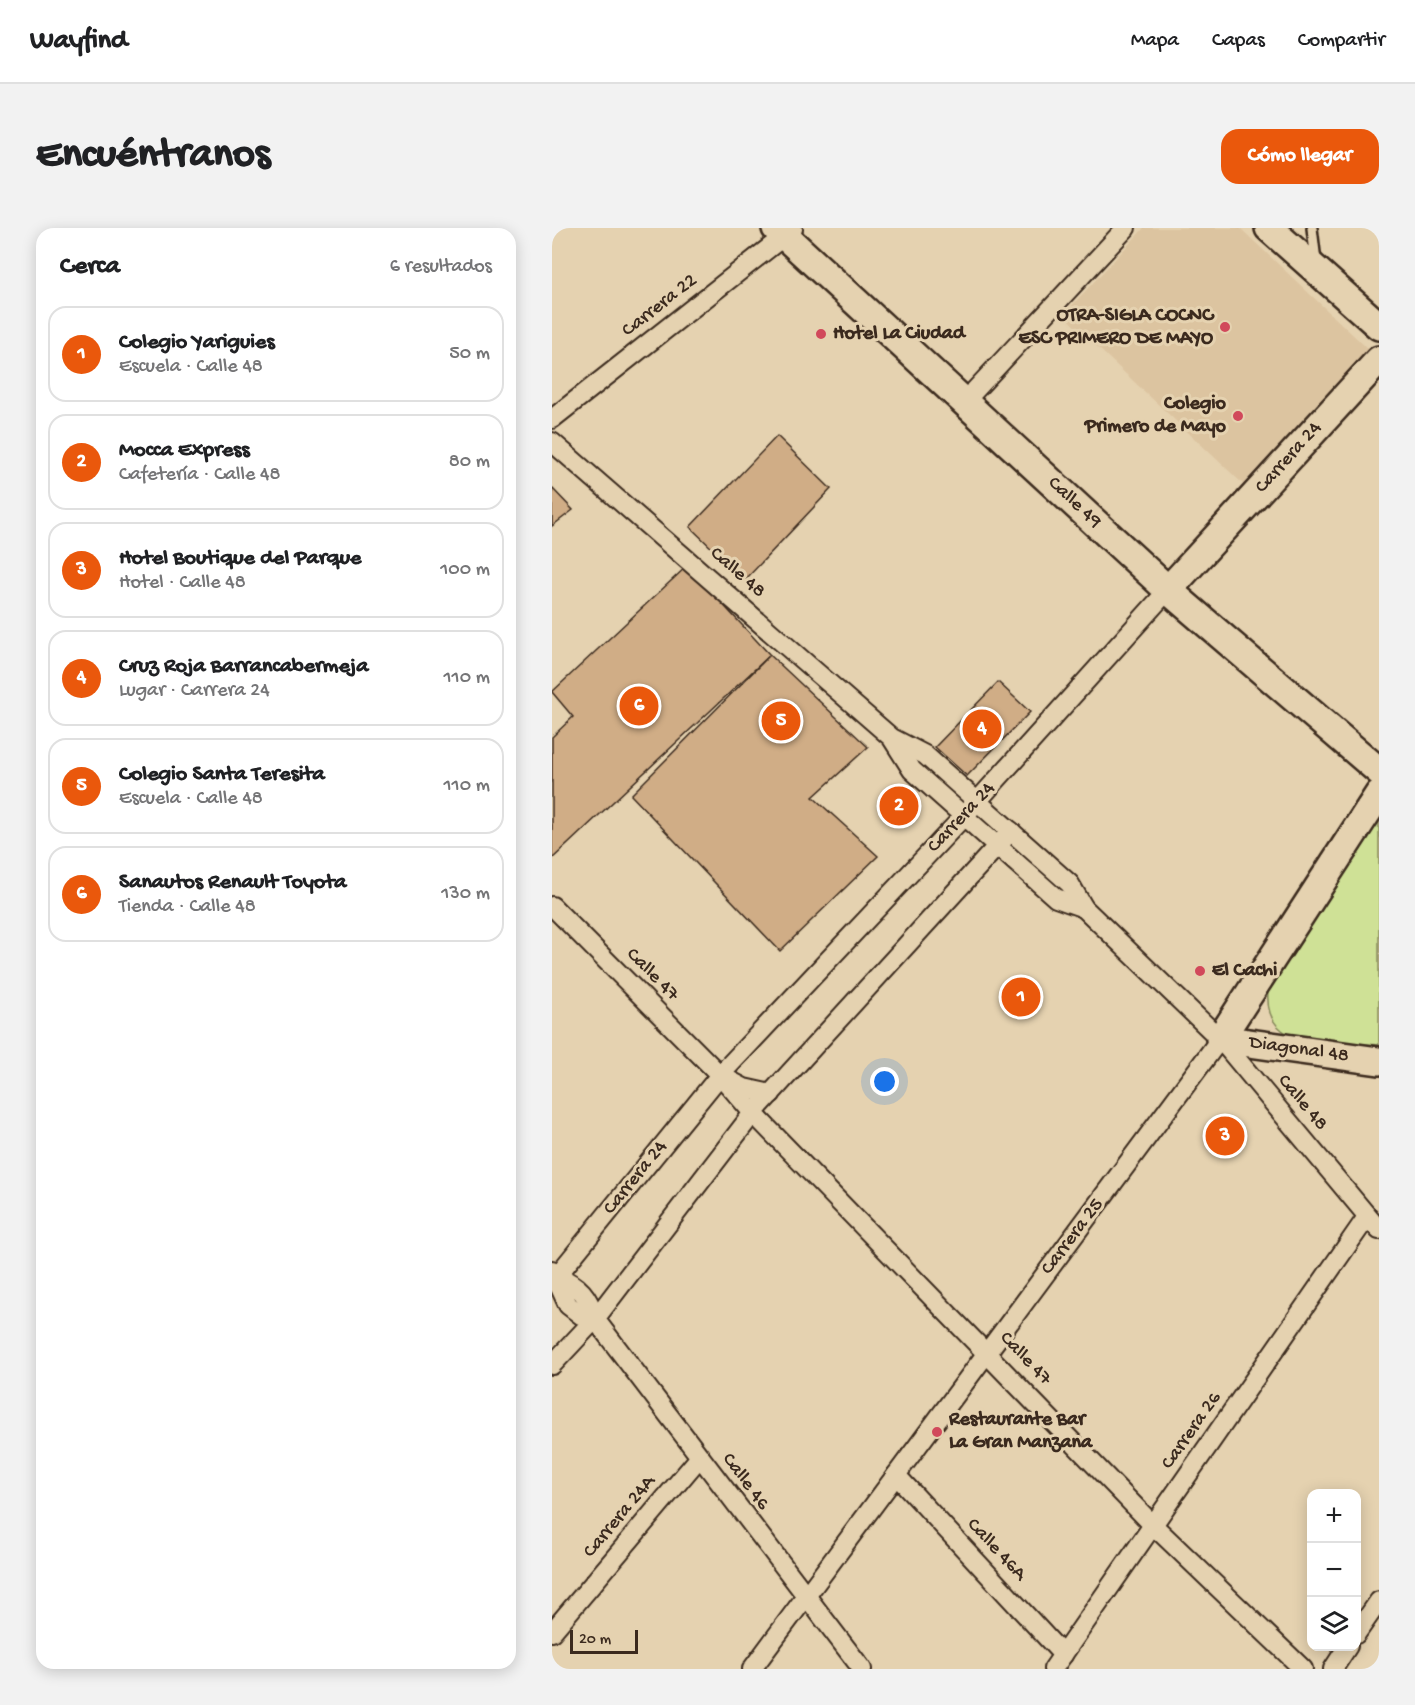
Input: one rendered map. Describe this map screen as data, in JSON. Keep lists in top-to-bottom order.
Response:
{
  "streets": {
    "street": [
      "Carrera 22",
      "Carrera 24",
      "Calle 49",
      "Calle 48",
      "Calle 47",
      "Diagonal 48",
      "Carrera 25",
      "Carrera 26",
      "Calle 46",
      "Carrera 24A",
      "Calle 46A"
    ]
  },
  "crossings": [
    ["Carrera 22", "Calle 49"],
    ["Carrera 24", "Calle 49"],
    ["Carrera 24", "Calle 48"],
    ["Carrera 24", "Calle 47"],
    ["Carrera 24", "Calle 46"],
    ["Calle 48", "Diagonal 48"],
    ["Calle 48", "Carrera 25"],
    ["Calle 48", "Carrera 26"],
    ["Calle 47", "Carrera 25"],
    ["Calle 47", "Carrera 26"],
    ["Diagonal 48", "Carrera 25"],
    ["Carrera 25", "Calle 46"],
    ["Carrera 25", "Calle 46A"],
    ["Carrera 26", "Calle 46A"],
    ["Calle 46", "Carrera 24A"]
  ],
  "places": [
    "OTRA-SIGLA COCNC ESC PRIMERO DE MAYO",
    "Hotel La Ciudad",
    "Colegio Primero de Mayo",
    "El Cachi",
    "Restaurante Bar La Gran Manzana"
  ],
  "scale_bar": "20 m",
  "page": {
    "header": "Wayfind",
    "nav": ["Mapa", "Capas", "Compartir"],
    "buttons": "Cómo llegar",
    "title": "Encuéntranos",
    "heading": ["Cerca", "6 resultados"],
    "list": [
      {
        "mark": "1",
        "name": "Colegio Yariguies",
        "note": "Escuela · Calle 48",
        "value": "50 m"
      },
      {
        "mark": "2",
        "name": "Mocca Express",
        "note": "Cafetería · Calle 48",
        "value": "80 m"
      },
      {
        "mark": "3",
        "name": "Hotel Boutique del Parque",
        "note": "Hotel · Calle 48",
        "value": "100 m"
      },
      {
        "mark": "4",
        "name": "Cruz Roja Barrancabermeja",
        "note": "Lugar · Carrera 24",
        "value": "110 m"
      },
      {
        "mark": "5",
        "name": "Colegio Santa Teresita",
        "note": "Escuela · Calle 48",
        "value": "110 m"
      },
      {
        "mark": "6",
        "name": "Sanautos Renault Toyota",
        "note": "Tienda · Calle 48",
        "value": "130 m"
      }
    ],
    "pins": [
      "6",
      "5",
      "4",
      "2",
      "1",
      "3"
    ],
    "map_buttons": ["+", "−"],
    "scale": "20 m"
  }
}
